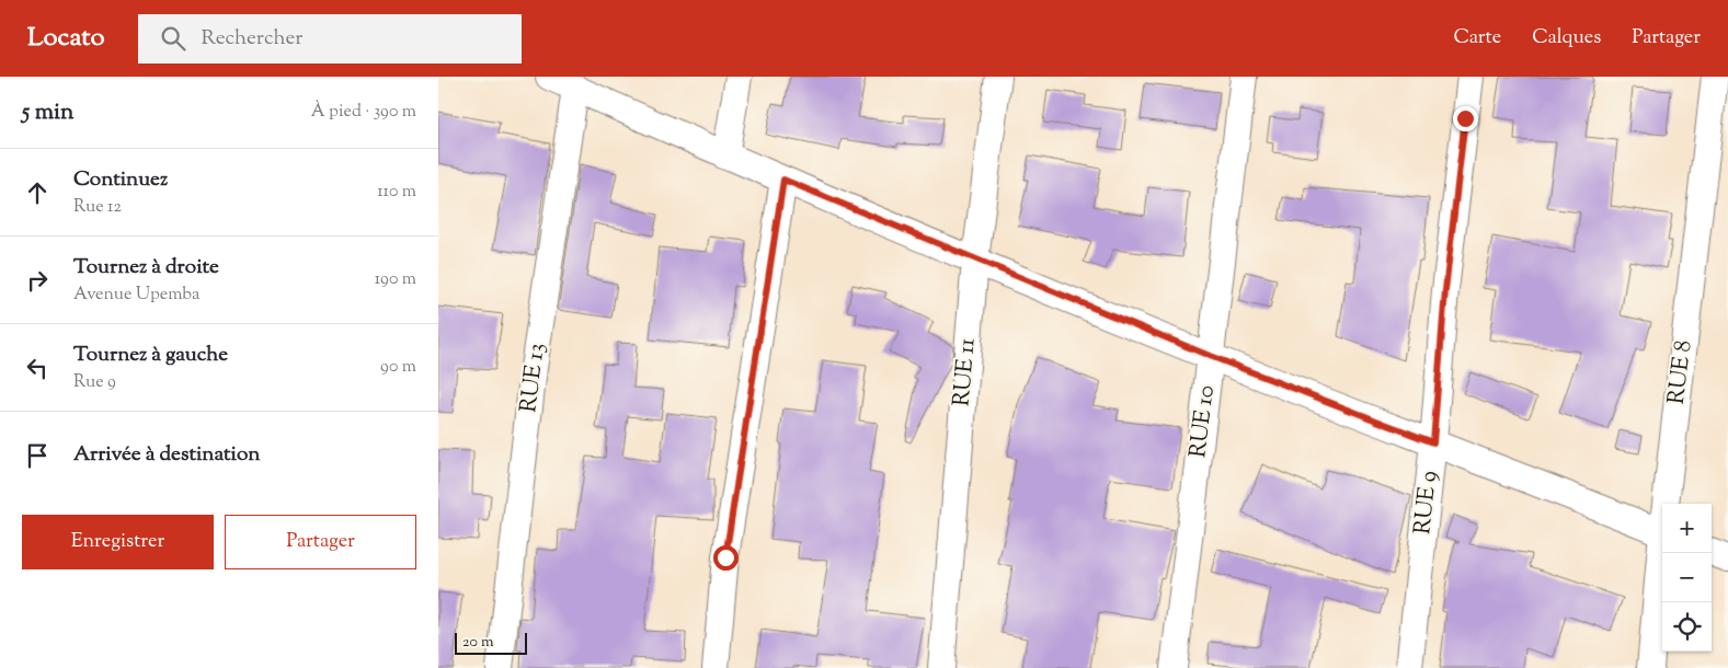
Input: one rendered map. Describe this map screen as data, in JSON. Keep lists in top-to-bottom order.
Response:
{
  "streets": {
    "street": [
      "RUE 11",
      "RUE 8",
      "RUE 13",
      "RUE 10",
      "RUE 9"
    ]
  },
  "scale_bar": "20 m",
  "page": {
    "header": "Locato",
    "search": "Rechercher",
    "nav": ["Carte", "Calques", "Partager"],
    "heading": ["5 min", "À pied · 390 m"],
    "list": [
      ["Continuez", "Rue 12", "110 m"],
      ["Tournez à droite", "Avenue Upemba", "190 m"],
      ["Tournez à gauche", "Rue 9", "90 m"],
      "Arrivée à destination"
    ],
    "buttons": ["Enregistrer", "Partager"],
    "map_buttons": ["+", "−"],
    "scale": "20 m"
  }
}
